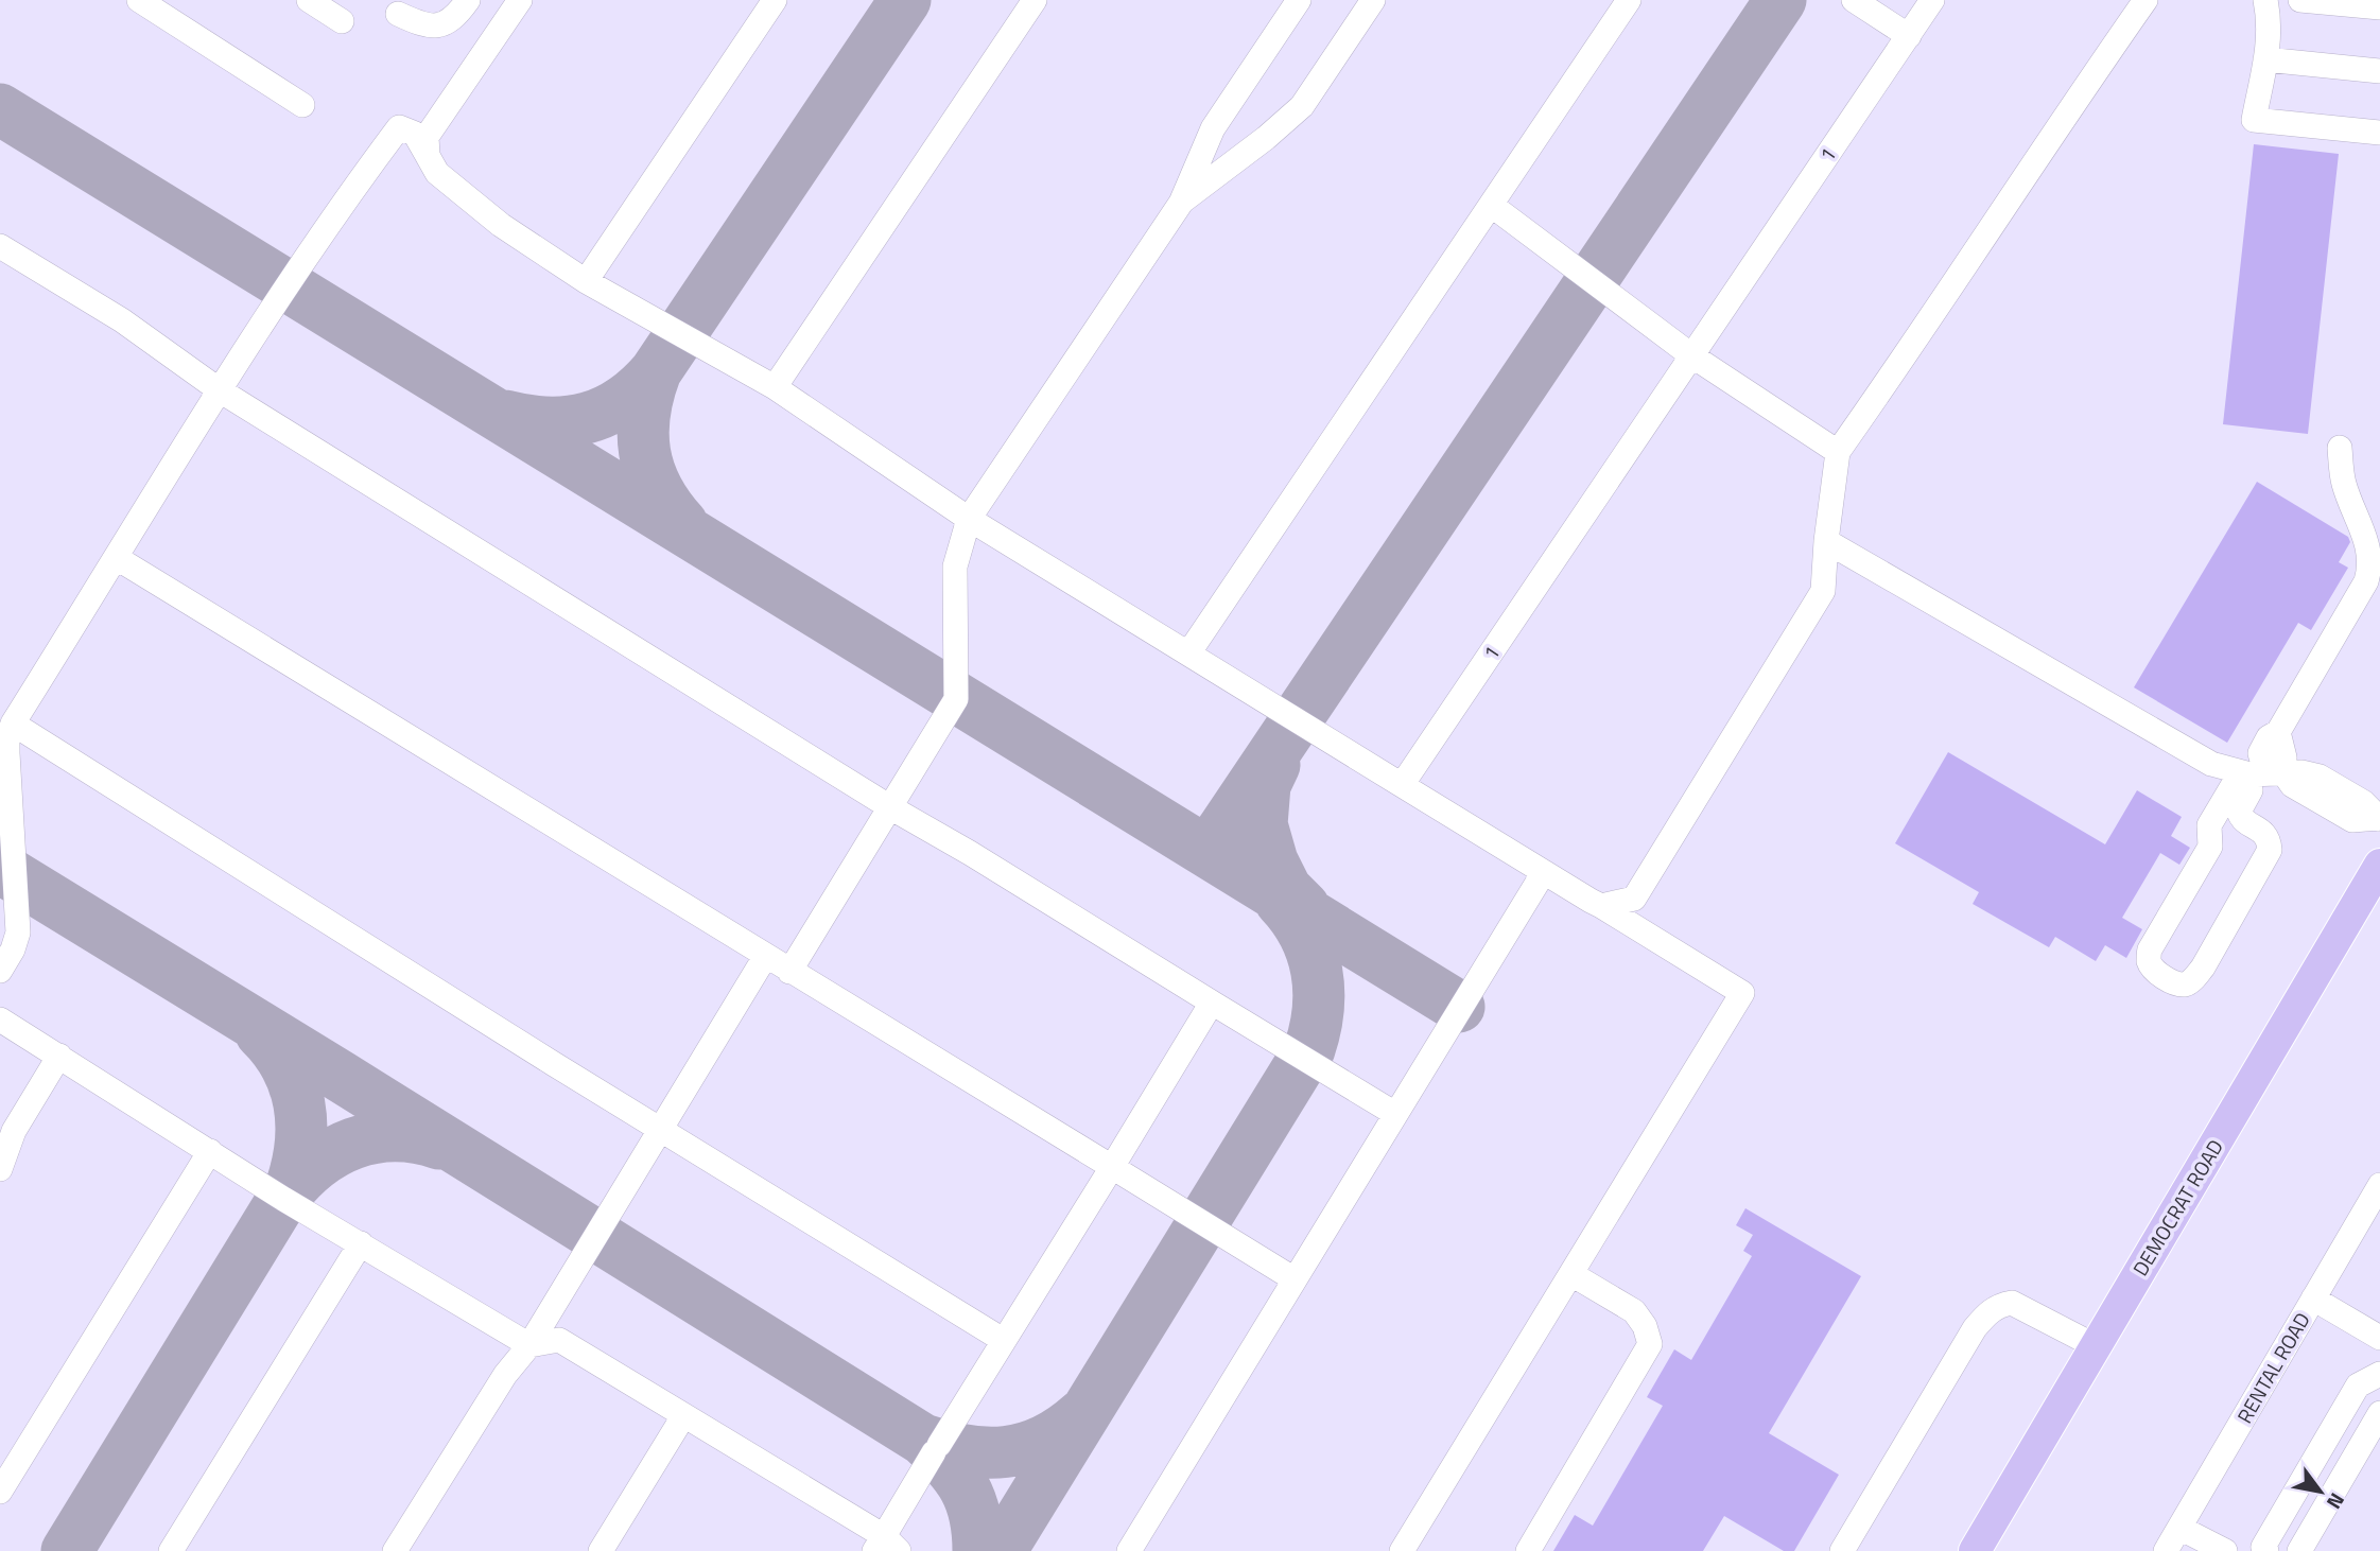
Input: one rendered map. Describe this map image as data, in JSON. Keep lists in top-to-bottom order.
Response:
{
  "streets": {
    "main road": ["DEMOCRAT ROAD"],
    "street": ["1", "RENTAL ROAD"]
  },
  "north": "bottom right"
}
